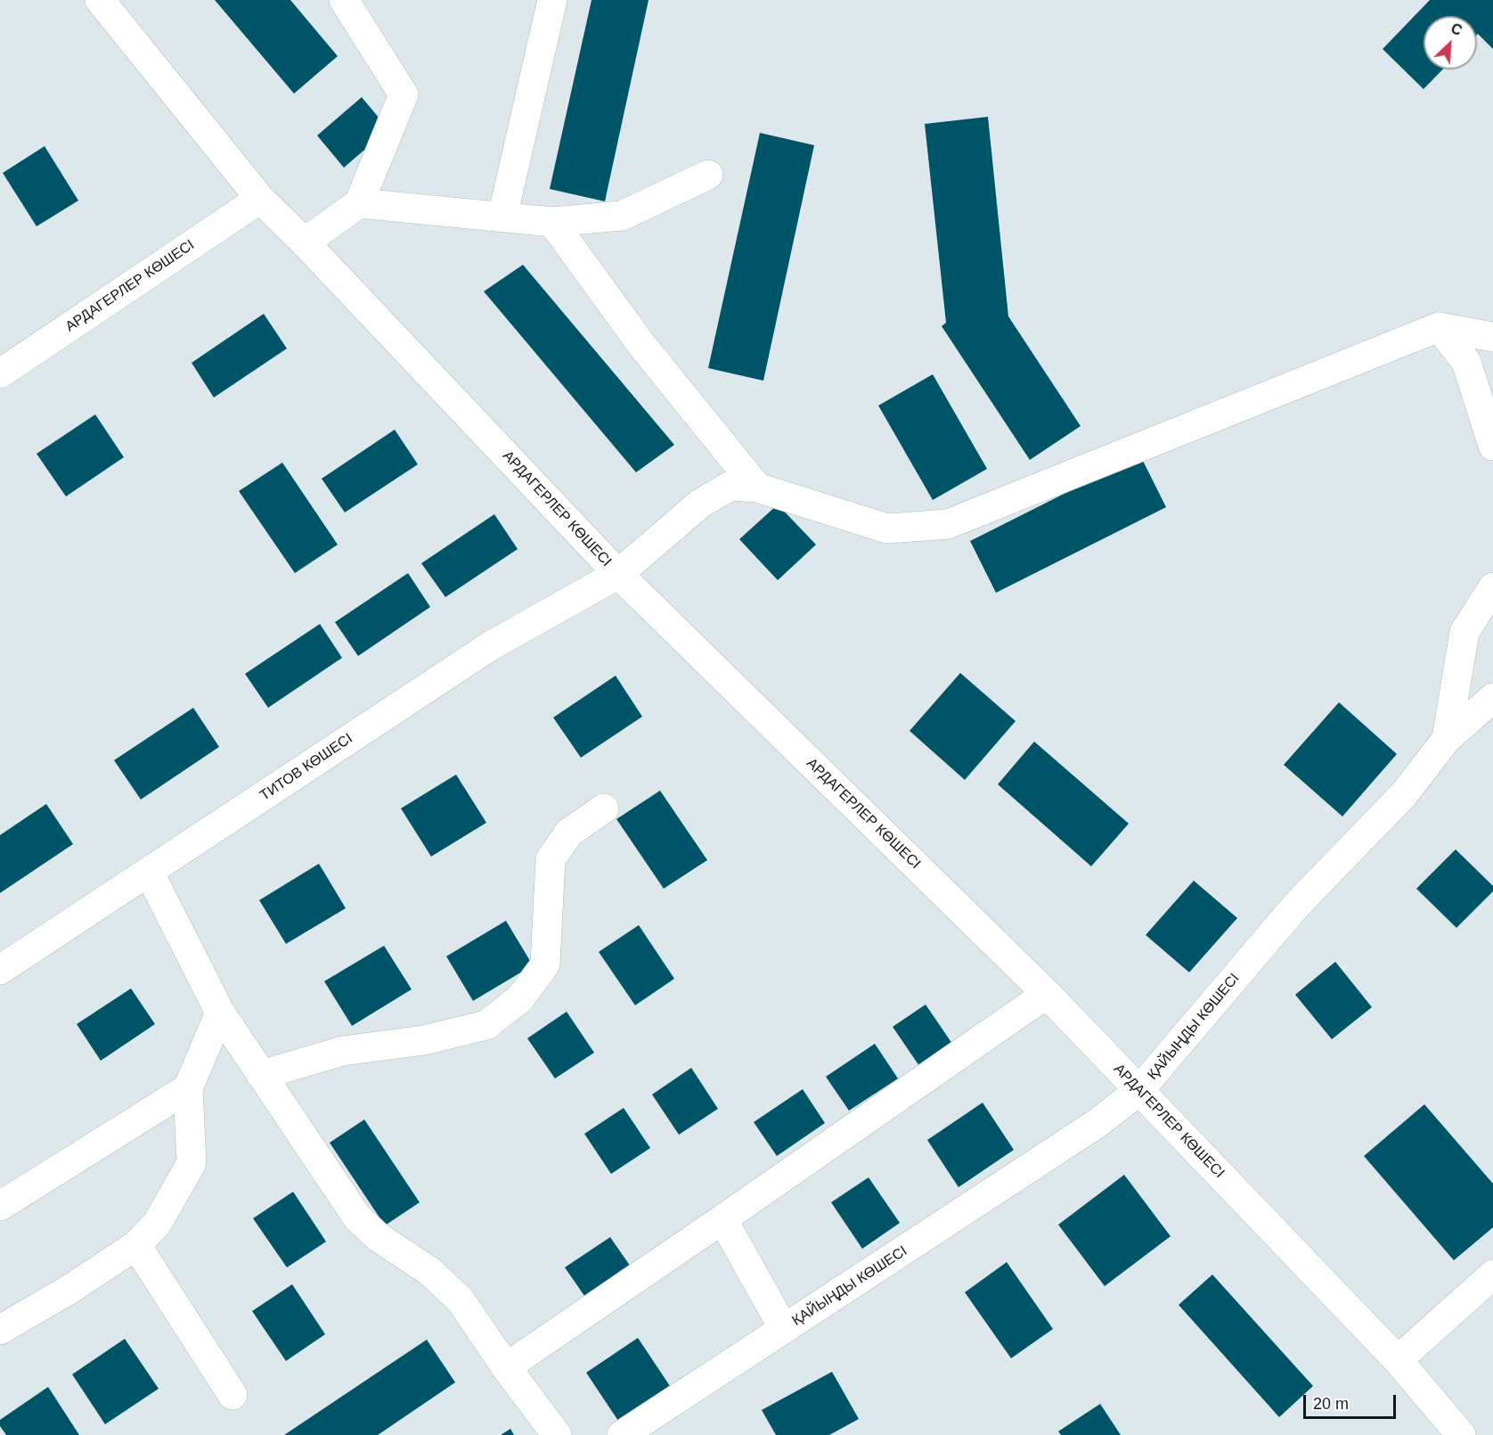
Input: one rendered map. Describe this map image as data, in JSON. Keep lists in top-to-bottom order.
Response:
{
  "streets": {
    "street": ["АРДАГЕРЛЕР КӨШЕСІ", "ТИТОВ КӨШЕСІ", "ҚАЙЫҢДЫ КӨШЕСІ"]
  },
  "crossings": [
    ["АРДАГЕРЛЕР КӨШЕСІ", "ТИТОВ КӨШЕСІ"],
    ["АРДАГЕРЛЕР КӨШЕСІ", "ҚАЙЫҢДЫ КӨШЕСІ"]
  ],
  "scale_bar": "20 m",
  "north": "top right"
}
